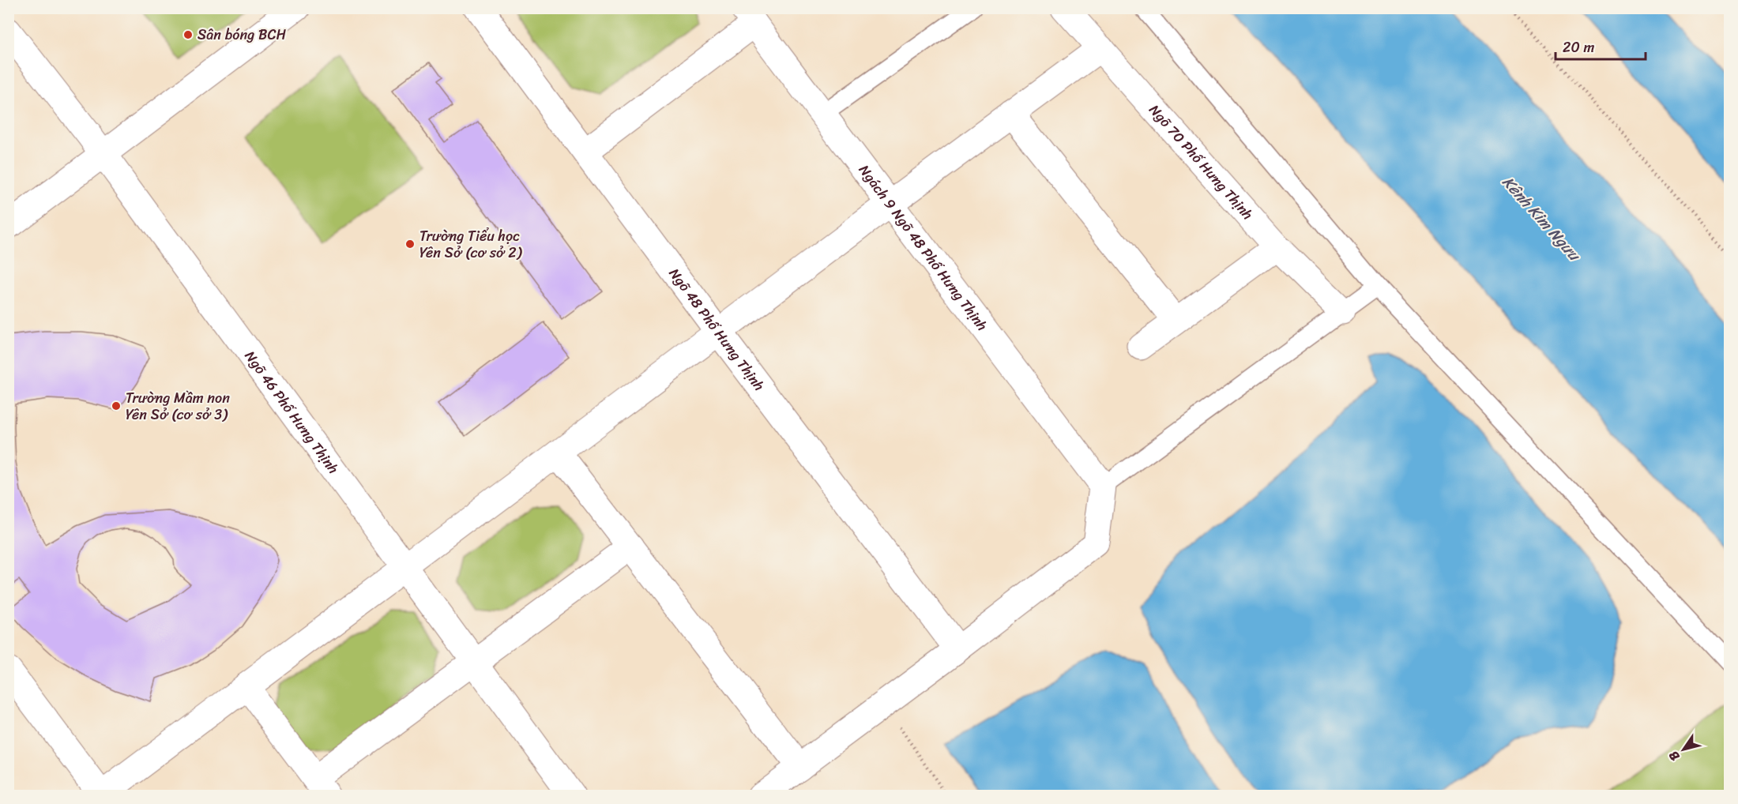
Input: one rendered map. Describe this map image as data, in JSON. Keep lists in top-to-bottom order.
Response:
{
  "streets": {
    "street": [
      "Ngõ 70 Phố Hưng Thịnh",
      "Ngách 9 Ngõ 48 Phố Hưng Thịnh",
      "Ngõ 48 Phố Hưng Thịnh",
      "Ngõ 46 Phố Hưng Thịnh"
    ]
  },
  "water": ["Kênh Kim Ngưu"],
  "places": ["Sân bóng BCH", "Trường Tiểu học Yên Sở (cơ sở 2)", "Trường Mầm non Yên Sở (cơ sở 3)"],
  "scale_bar": "20 m",
  "north": "bottom left"
}
